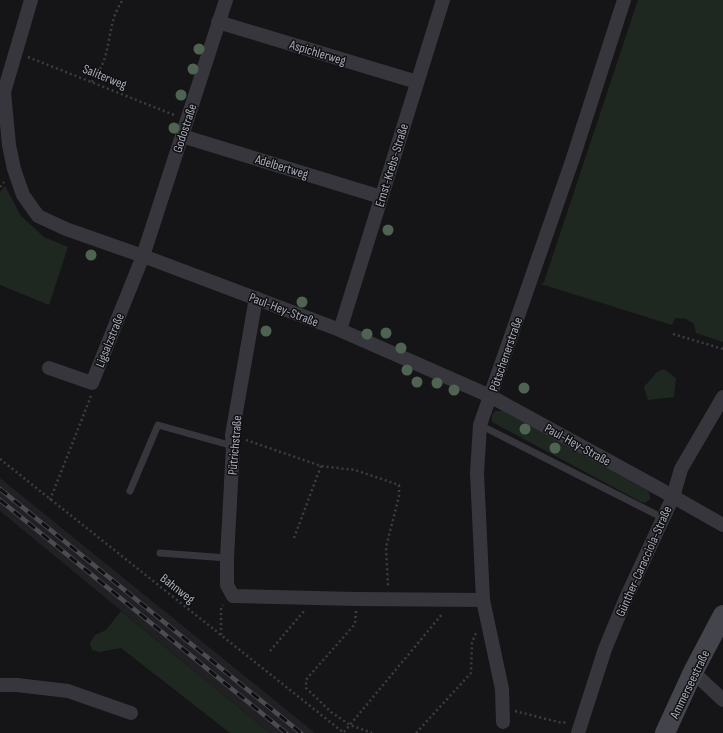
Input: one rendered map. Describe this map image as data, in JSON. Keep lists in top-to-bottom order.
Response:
{
  "streets": {
    "main road": ["Ammerseestraße"],
    "street": [
      "Aspichlerweg",
      "Godostraße",
      "Ernst-Krebs-Straße",
      "Adelbertweg",
      "Paul-Hey-Straße",
      "Ligsalzstraße",
      "Pötschenerstraße",
      "Pütrichstraße",
      "Günther-Caracciola-Straße"
    ],
    "path": ["Saliterweg", "Bahnweg"]
  },
  "crossings": [
    ["Aspichlerweg", "Godostraße"],
    ["Aspichlerweg", "Ernst-Krebs-Straße"],
    ["Saliterweg", "Godostraße"],
    ["Saliterweg", "Paul-Hey-Straße"],
    ["Godostraße", "Adelbertweg"],
    ["Godostraße", "Paul-Hey-Straße"],
    ["Godostraße", "Ligsalzstraße"],
    ["Ernst-Krebs-Straße", "Adelbertweg"],
    ["Ernst-Krebs-Straße", "Paul-Hey-Straße"],
    ["Paul-Hey-Straße", "Ligsalzstraße"],
    ["Paul-Hey-Straße", "Pötschenerstraße"],
    ["Paul-Hey-Straße", "Pütrichstraße"],
    ["Paul-Hey-Straße", "Günther-Caracciola-Straße"]
  ]
}
